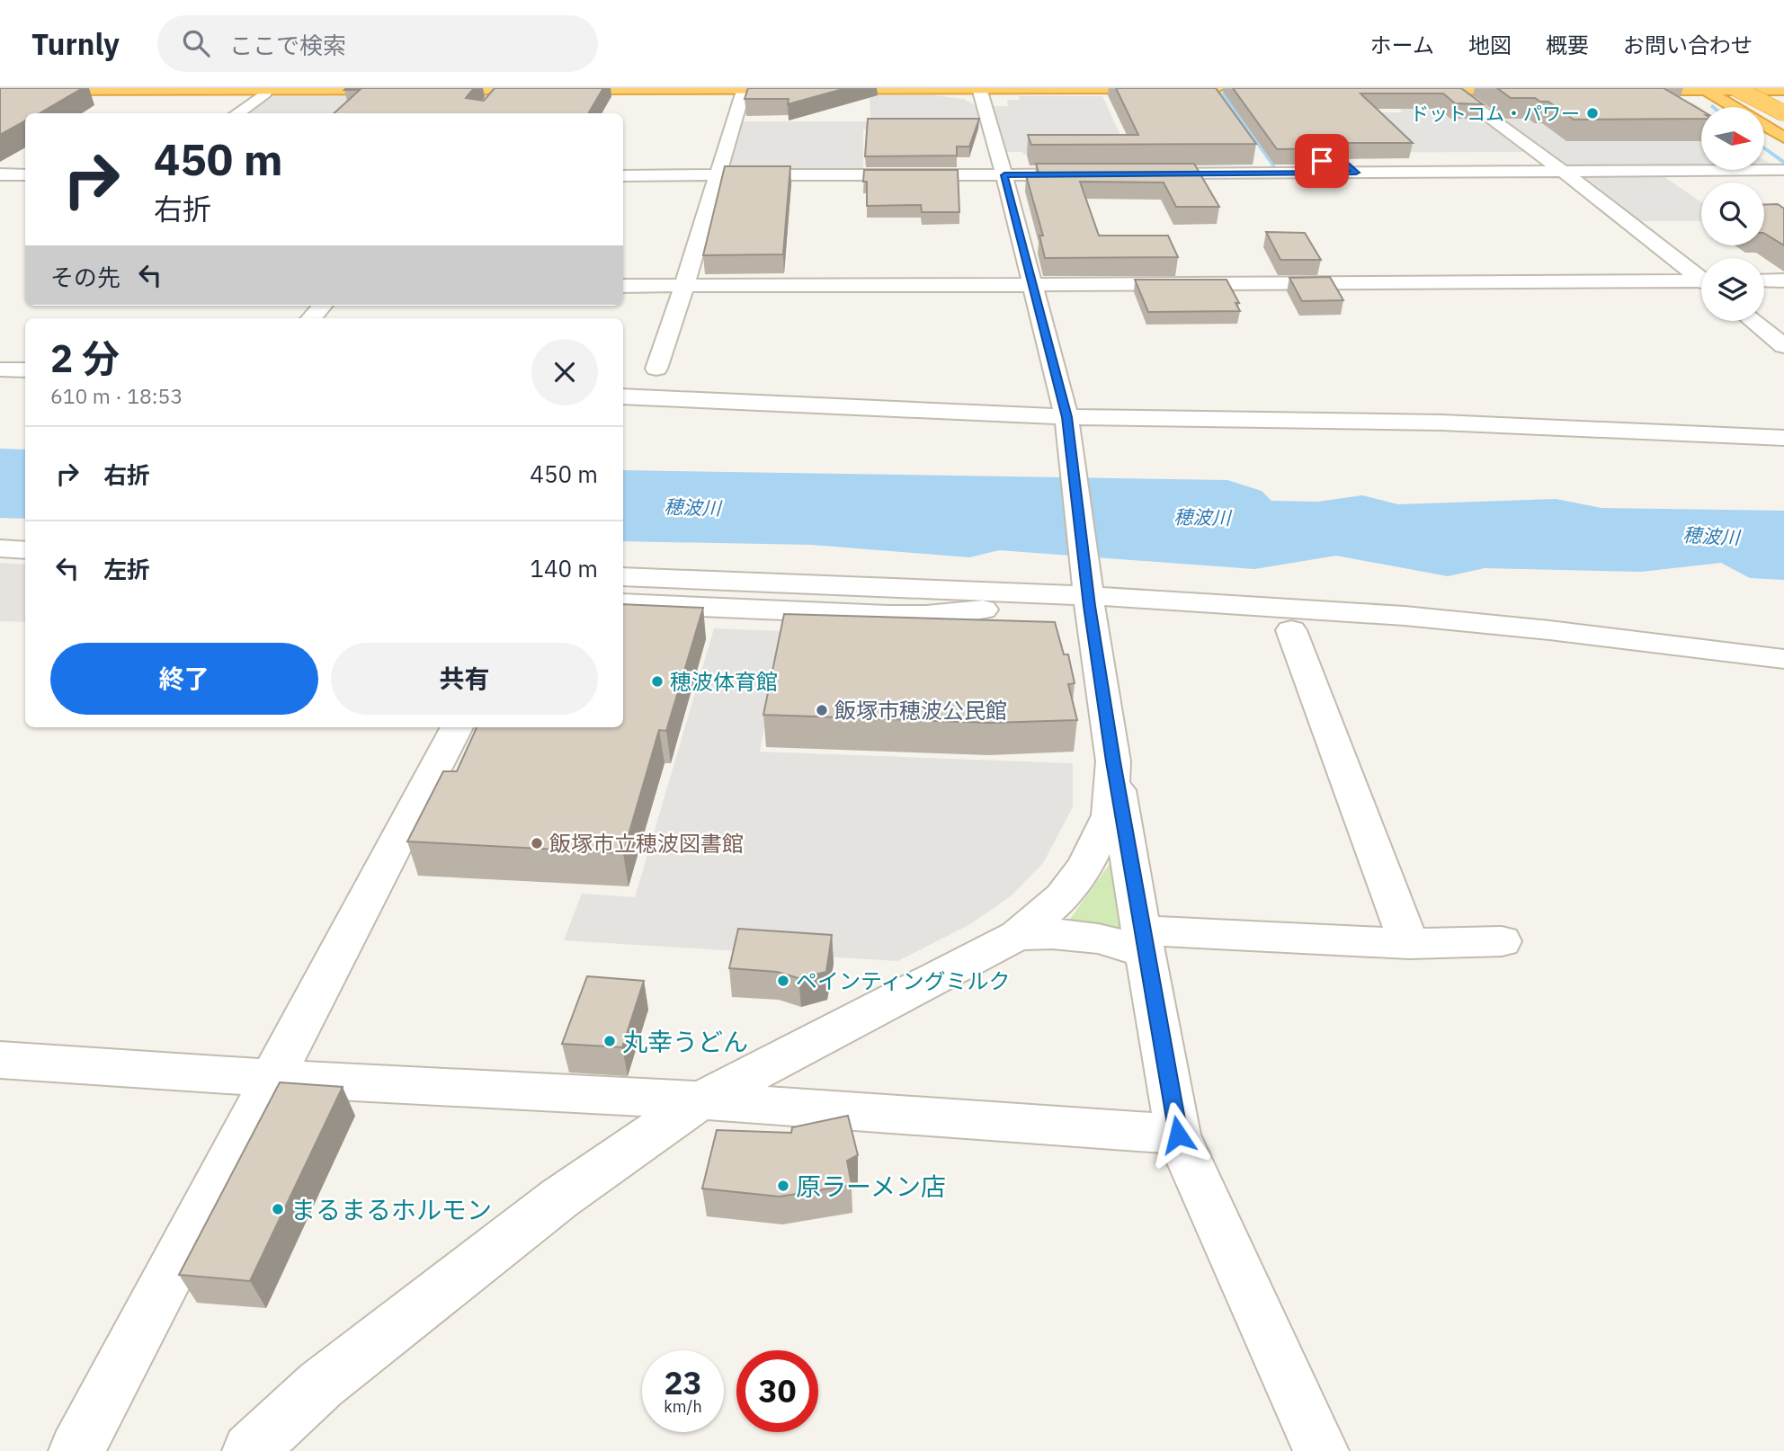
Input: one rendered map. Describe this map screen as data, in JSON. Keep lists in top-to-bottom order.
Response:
{
  "water": ["穂波川"],
  "places": [
    "ドットコム・パワー",
    "穂波体育館",
    "飯塚市穂波公民館",
    "飯塚市立穂波図書館",
    "ペインティングミルク",
    "丸幸うどん",
    "原ラーメン店",
    "まるまるホルモン"
  ],
  "north": "right",
  "page": {
    "header": "Turnly",
    "search": "ここで検索",
    "nav": [
      "ホーム",
      "地図",
      "概要",
      "お問い合わせ"
    ],
    "turn": ["450 m", "右折"],
    "then": "その先",
    "heading": ["2 分", "610 m · 18:53"],
    "list": [
      {
        "name": "右折",
        "value": "450 m"
      },
      {
        "name": "左折",
        "value": "140 m"
      }
    ],
    "buttons": ["終了", "共有"],
    "speed": "23 km/h",
    "limit": "30"
  }
}
